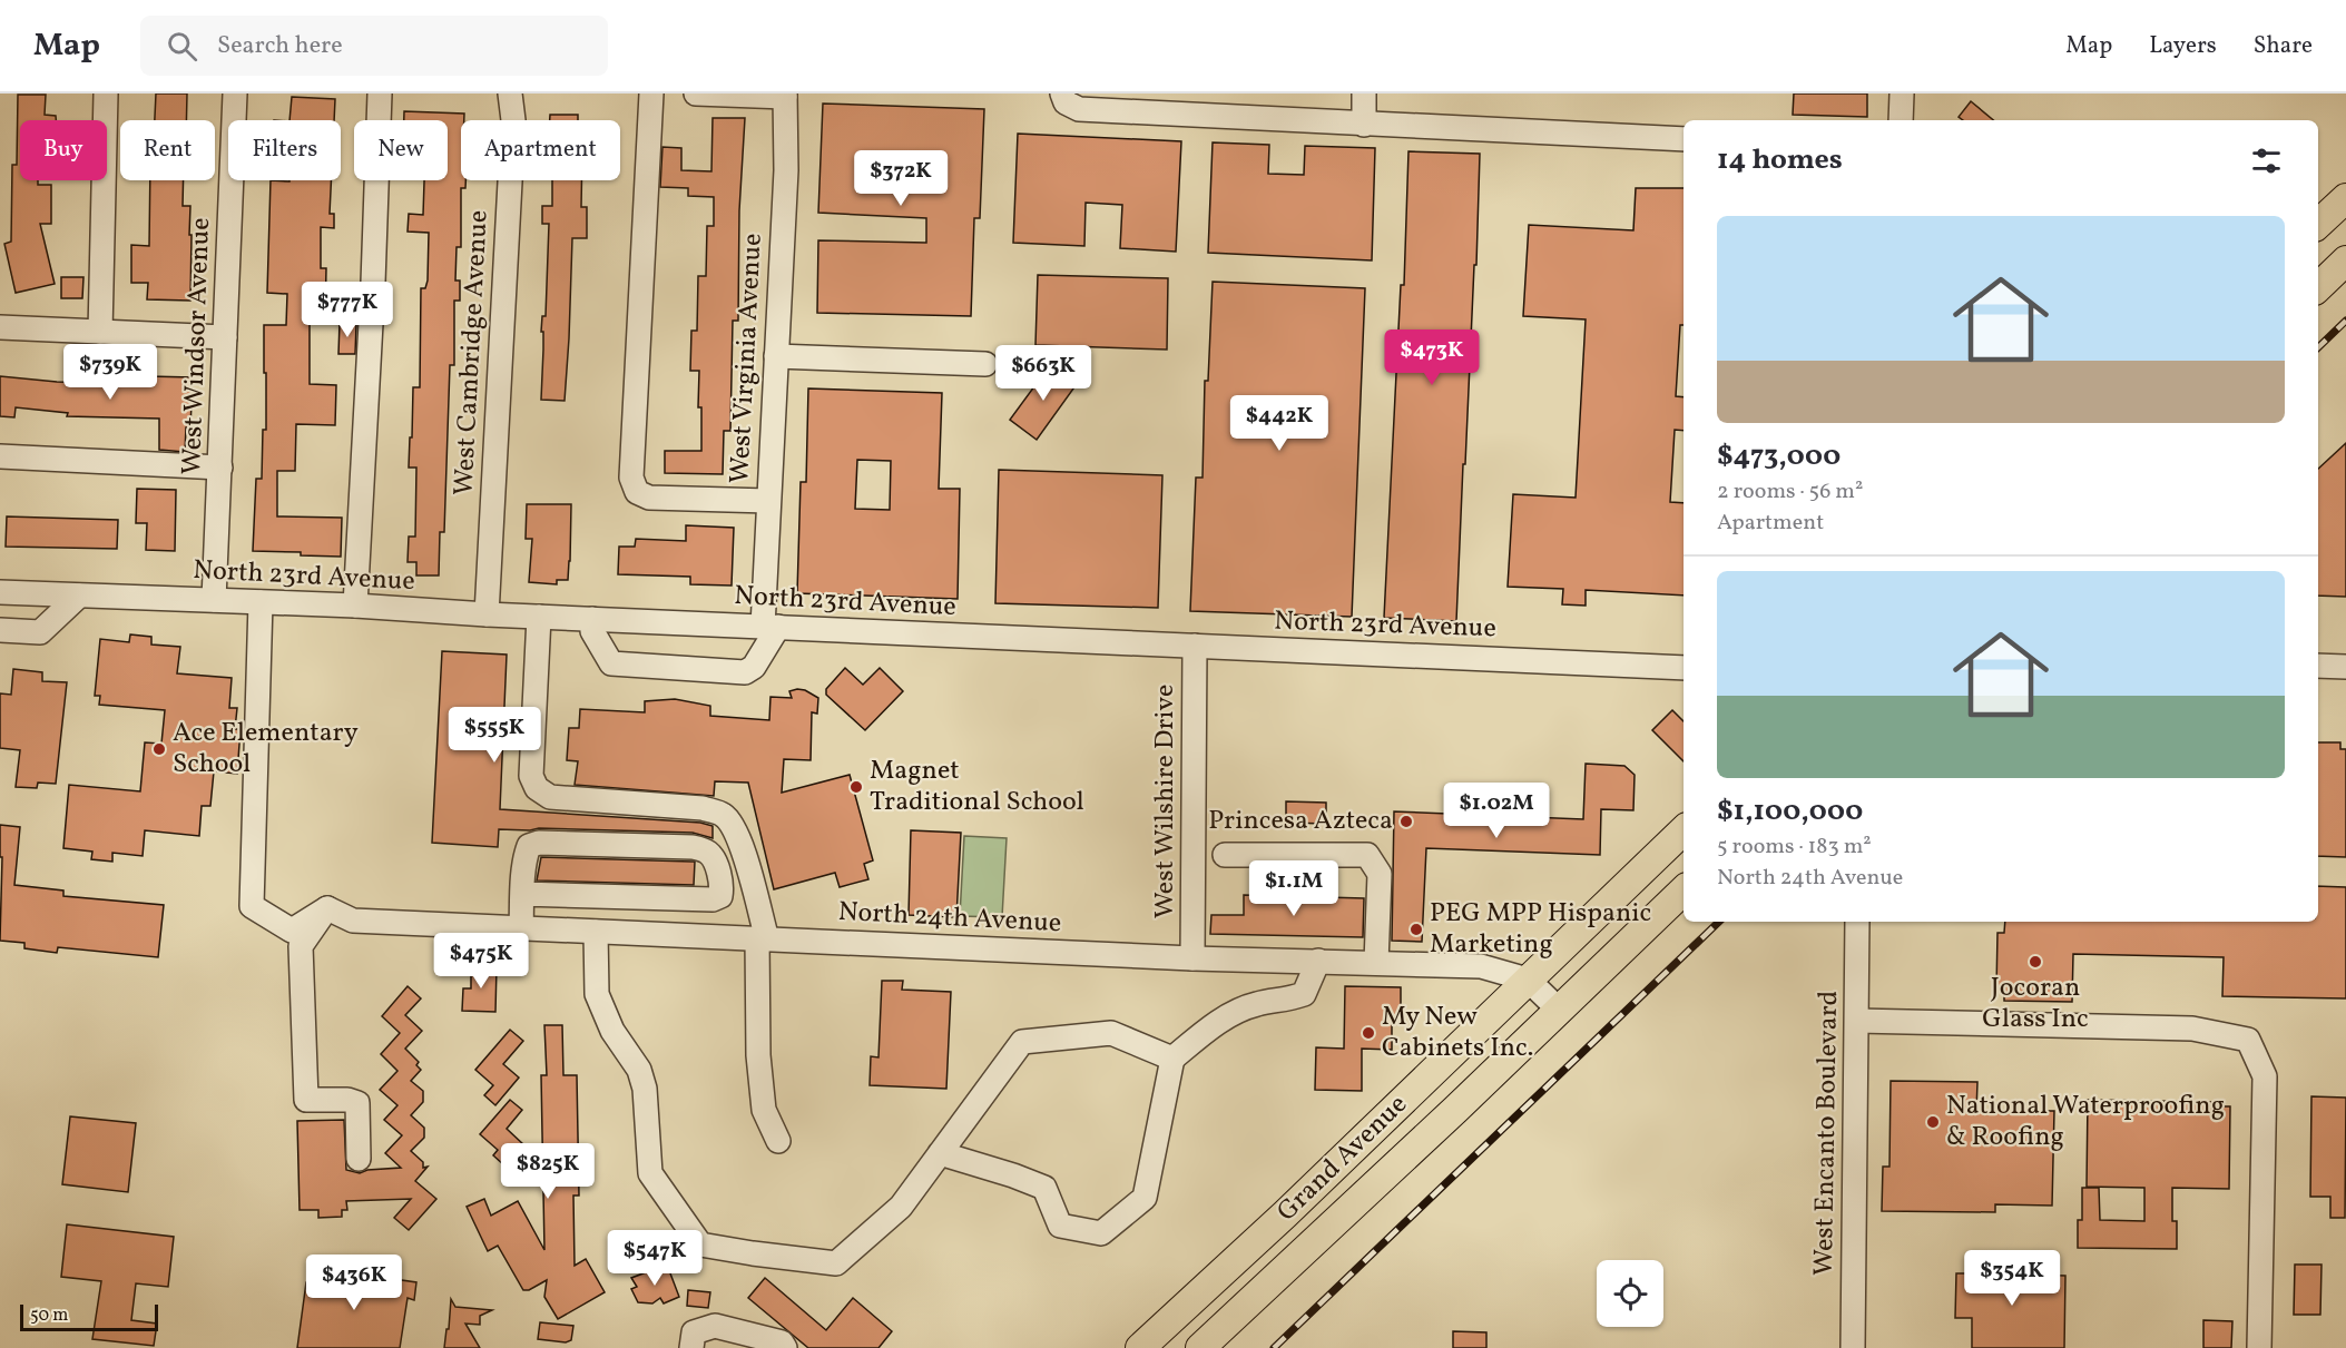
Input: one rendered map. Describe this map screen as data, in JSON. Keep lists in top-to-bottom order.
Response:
{
  "streets": {
    "main road": ["Grand Avenue"],
    "street": [
      "West Windsor Avenue",
      "West Cambridge Avenue",
      "West Virginia Avenue",
      "North 23rd Avenue",
      "West Wilshire Drive",
      "North 24th Avenue",
      "West Encanto Boulevard"
    ]
  },
  "crossings": [
    ["West Windsor Avenue", "North 23rd Avenue"],
    ["West Cambridge Avenue", "North 23rd Avenue"],
    ["West Virginia Avenue", "North 23rd Avenue"],
    ["North 23rd Avenue", "West Wilshire Drive"],
    ["West Wilshire Drive", "North 24th Avenue"],
    ["North 24th Avenue", "Grand Avenue"]
  ],
  "places": [
    "Ace Elementary School",
    "Magnet Traditional School",
    "Princesa Azteca",
    "PEG MPP Hispanic Marketing",
    "Jocoran Glass Inc",
    "My New Cabinets Inc.",
    "National Waterproofing & Roofing"
  ],
  "scale_bar": "50 m",
  "page": {
    "header": "Map",
    "search": "Search here",
    "nav": ["Map", "Layers", "Share"],
    "chip": [
      "Buy",
      "Rent",
      "Filters",
      "New",
      "Apartment"
    ],
    "heading": "14 homes",
    "price": [
      "$372K",
      "$777K",
      "$473K",
      "$739K",
      "$663K",
      "$442K",
      "$555K",
      "$1.02M",
      "$1.1M",
      "$475K",
      "$825K",
      "$547K",
      "$354K",
      "$436K"
    ],
    "list": [
      {
        "name": "$473,000",
        "note": "2 rooms · 56 m² · Apartment"
      },
      {
        "name": "$1,100,000",
        "note": "5 rooms · 183 m² · North 24th Avenue"
      }
    ],
    "scale": "50 m"
  }
}
